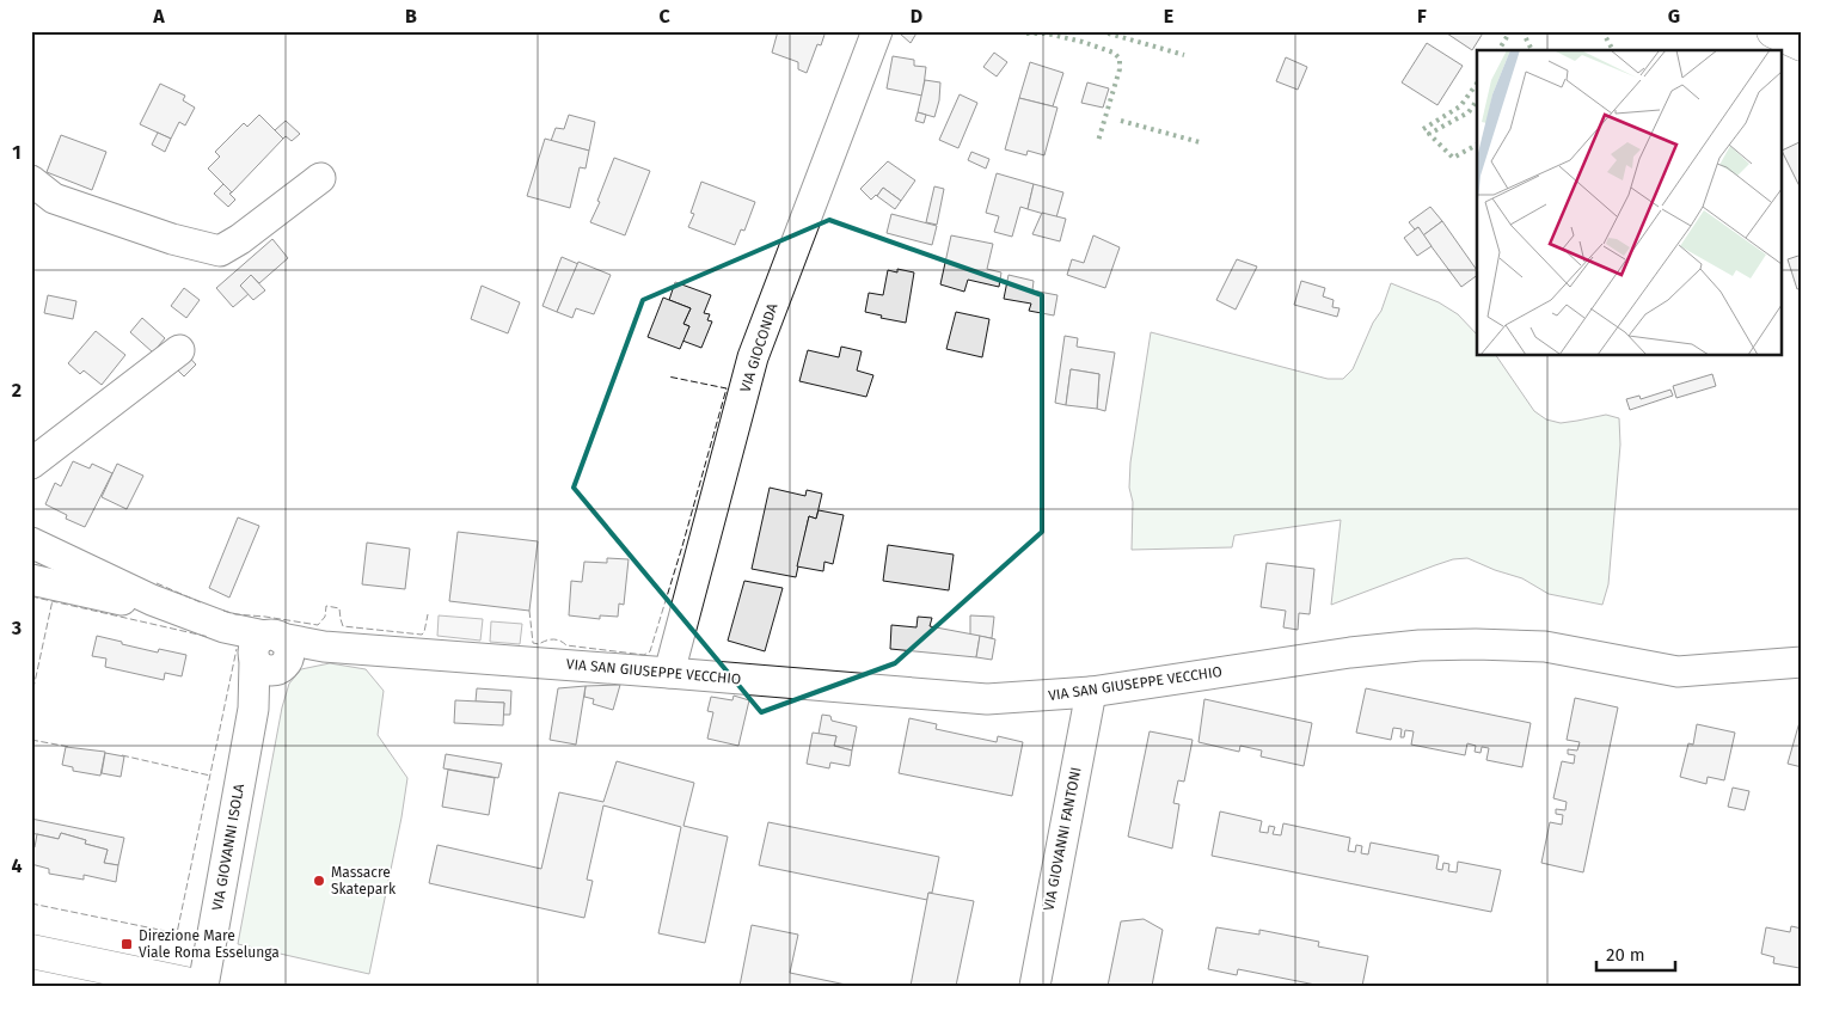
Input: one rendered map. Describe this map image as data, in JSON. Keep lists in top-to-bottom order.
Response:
{
  "streets": {
    "street": [
      "VIA GIOCONDA",
      "VIA SAN GIUSEPPE VECCHIO",
      "VIA GIOVANNI FANTONI",
      "VIA GIOVANNI ISOLA"
    ]
  },
  "crossings": [
    ["VIA GIOCONDA", "VIA SAN GIUSEPPE VECCHIO"],
    ["VIA SAN GIUSEPPE VECCHIO", "VIA GIOVANNI FANTONI"],
    ["VIA SAN GIUSEPPE VECCHIO", "VIA GIOVANNI ISOLA"]
  ],
  "places": {
    "other": ["Massacre Skatepark"],
    "transit": ["Direzione Mare Viale Roma Esselunga"]
  },
  "scale_bar": "20 m",
  "grid": {
    "columns": [
      "A",
      "B",
      "C",
      "D",
      "E",
      "F",
      "G"
    ],
    "rows": [
      "1",
      "2",
      "3",
      "4"
    ]
  }
}
